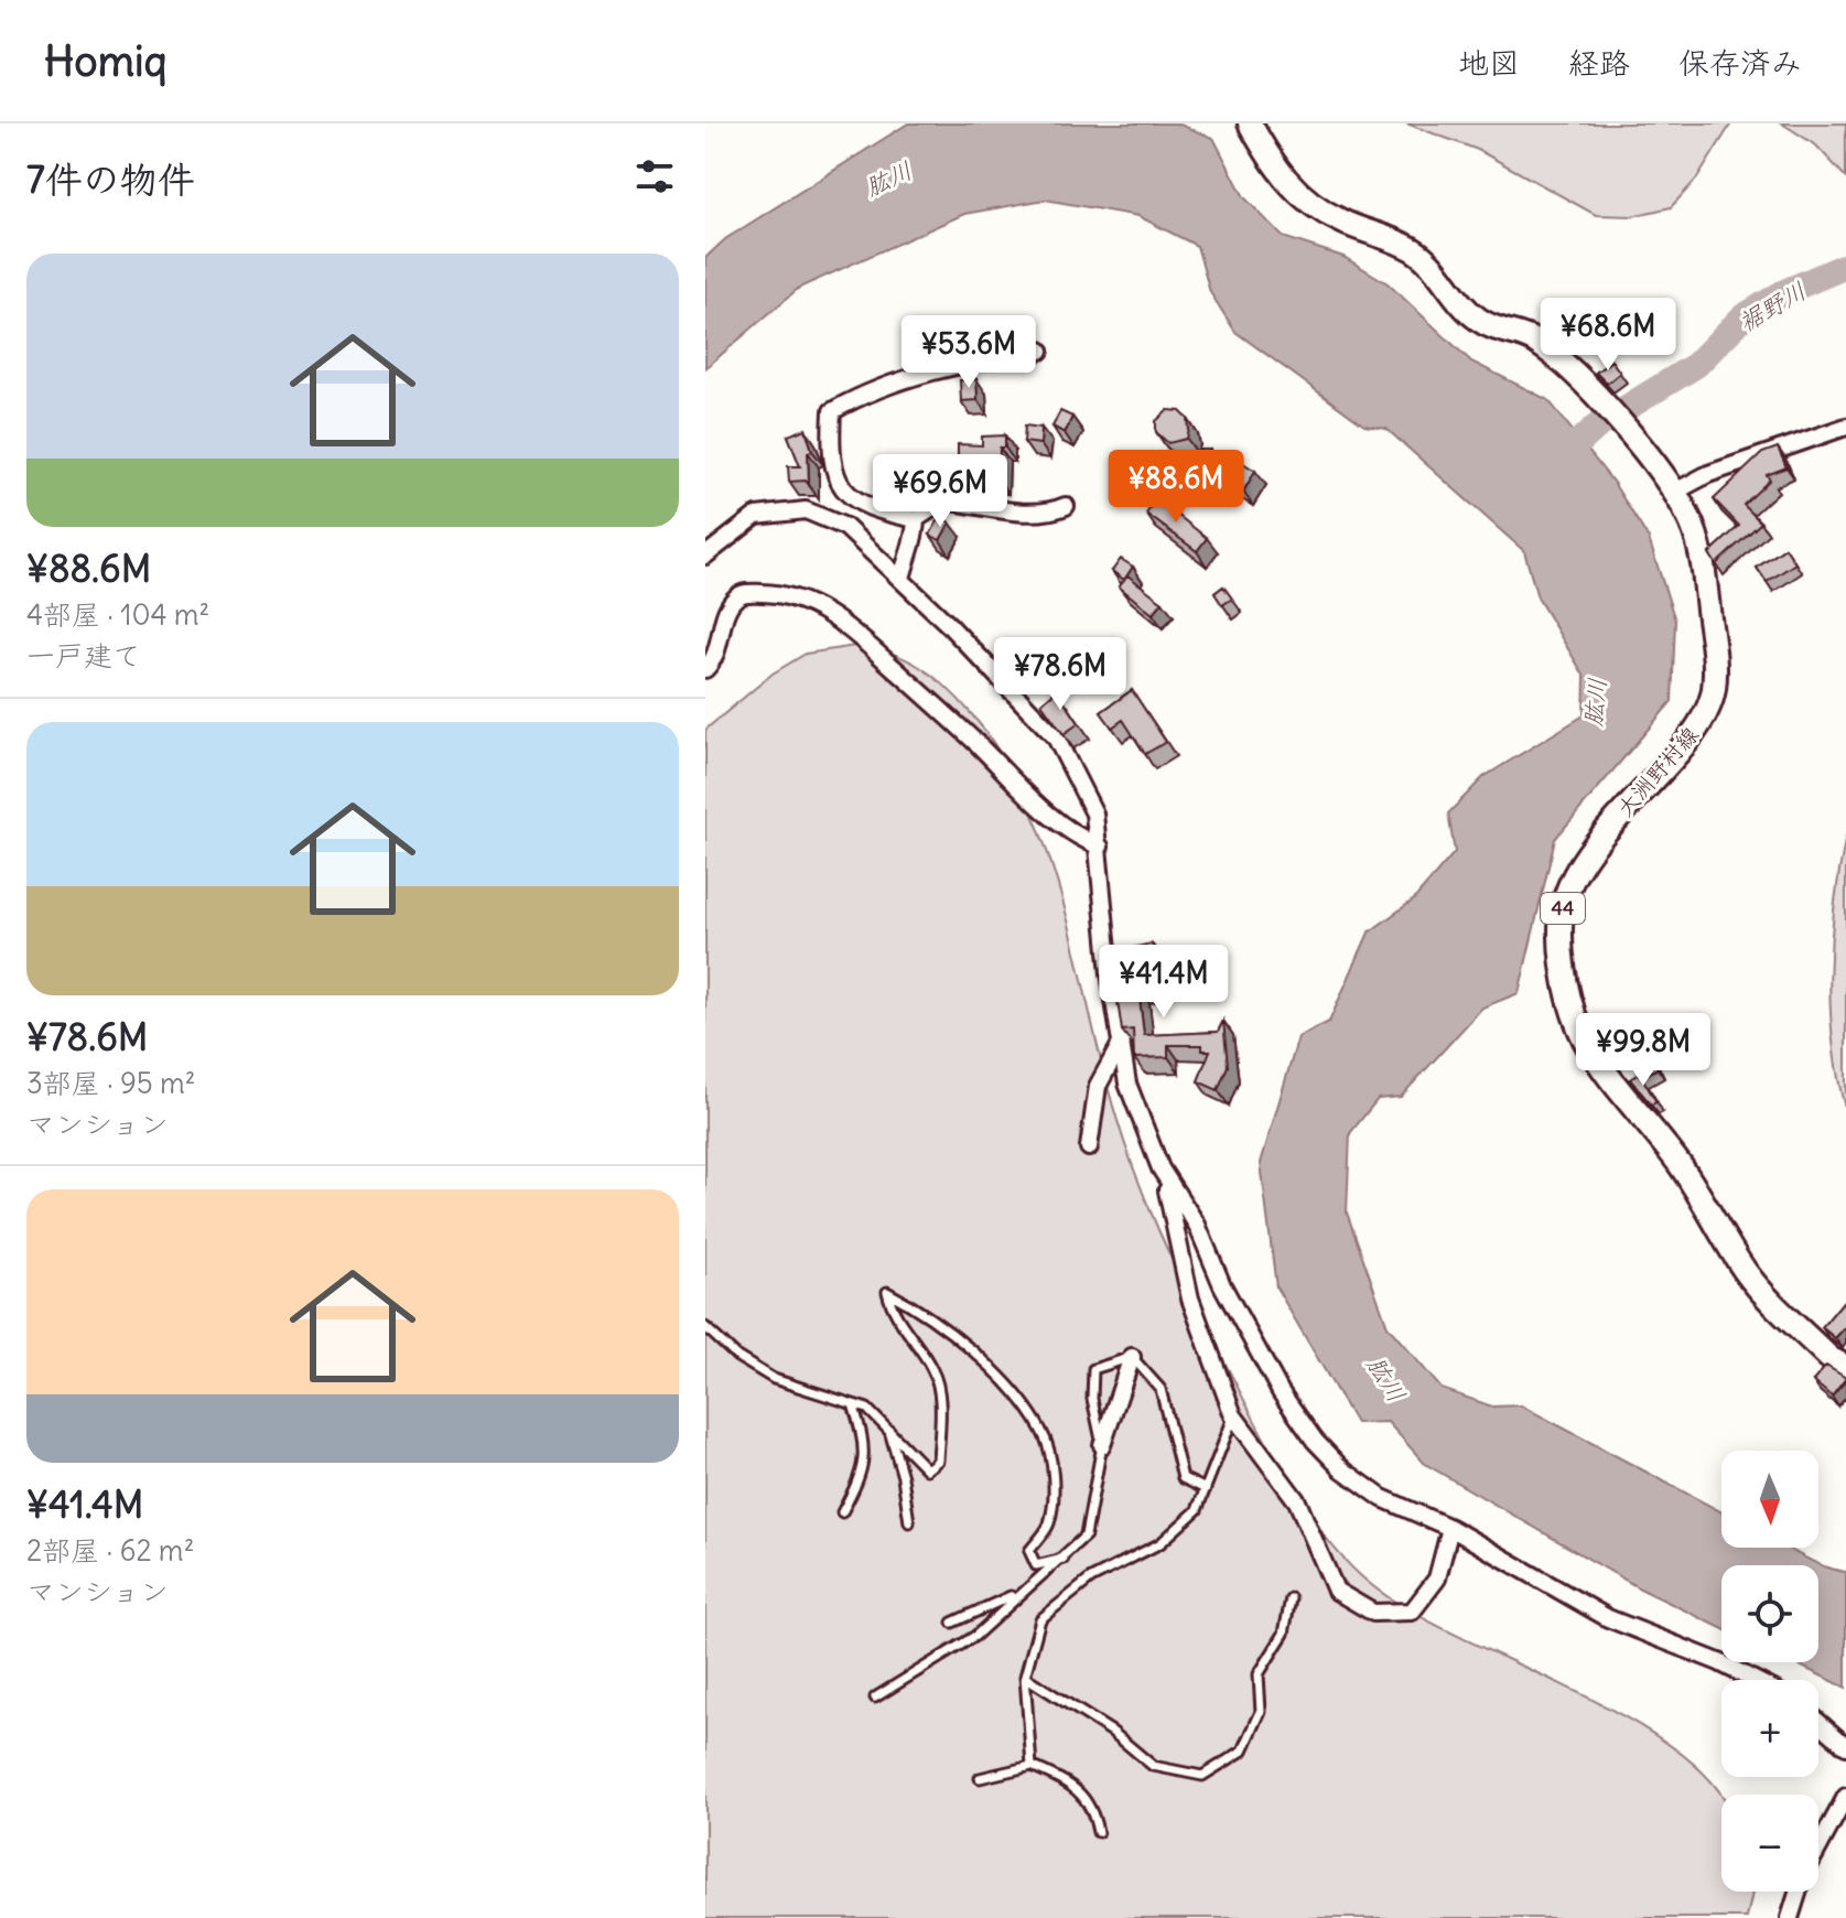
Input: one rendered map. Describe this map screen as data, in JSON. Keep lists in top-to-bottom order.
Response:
{
  "streets": {
    "main road": ["大洲野村線", "44"]
  },
  "water": ["肱川", "裾野川"],
  "north": "bottom",
  "page": {
    "header": "Homiq",
    "nav": ["地図", "経路", "保存済み"],
    "heading": "7件の物件",
    "list": [
      {
        "name": "¥88.6M",
        "note": "4部屋 · 104 m² · 一戸建て"
      },
      {
        "name": "¥78.6M",
        "note": "3部屋 · 95 m² · マンション"
      },
      {
        "name": "¥41.4M",
        "note": "2部屋 · 62 m² · マンション"
      }
    ],
    "price": [
      "¥68.6M",
      "¥53.6M",
      "¥88.6M",
      "¥69.6M",
      "¥78.6M",
      "¥41.4M",
      "¥99.8M"
    ],
    "map_buttons": ["+", "−"]
  }
}
